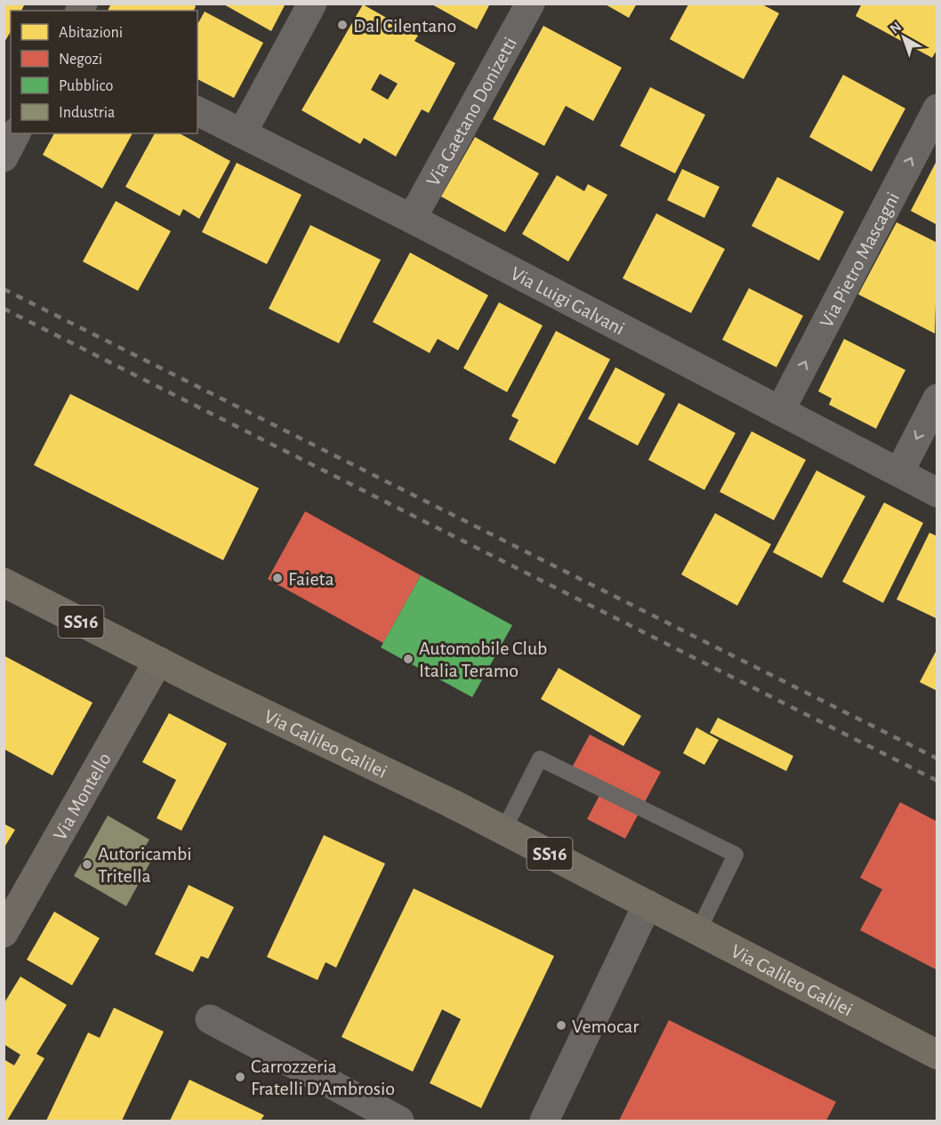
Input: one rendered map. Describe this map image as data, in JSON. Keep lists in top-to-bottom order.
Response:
{
  "streets": {
    "main road": ["SS16", "Via Galileo Galilei", "Via Montello"],
    "street": ["Via Gaetano Donizetti", "Via Pietro Mascagni", "Via Luigi Galvani"]
  },
  "crossings": [
    ["Via Gaetano Donizetti", "Via Luigi Galvani"],
    ["Via Pietro Mascagni", "Via Luigi Galvani"],
    ["Via Galileo Galilei", "Via Montello"]
  ],
  "one_way": ["Via Pietro Mascagni"],
  "places": [
    "Dal Cilentano",
    "Faieta",
    "Automobile Club Italia Teramo",
    "Autoricambi Tritella",
    "Vemocar",
    "Carrozzeria Fratelli D'Ambrosio"
  ],
  "legend": [
    "Abitazioni",
    "Negozi",
    "Pubblico",
    "Industria"
  ],
  "north": "top left"
}
